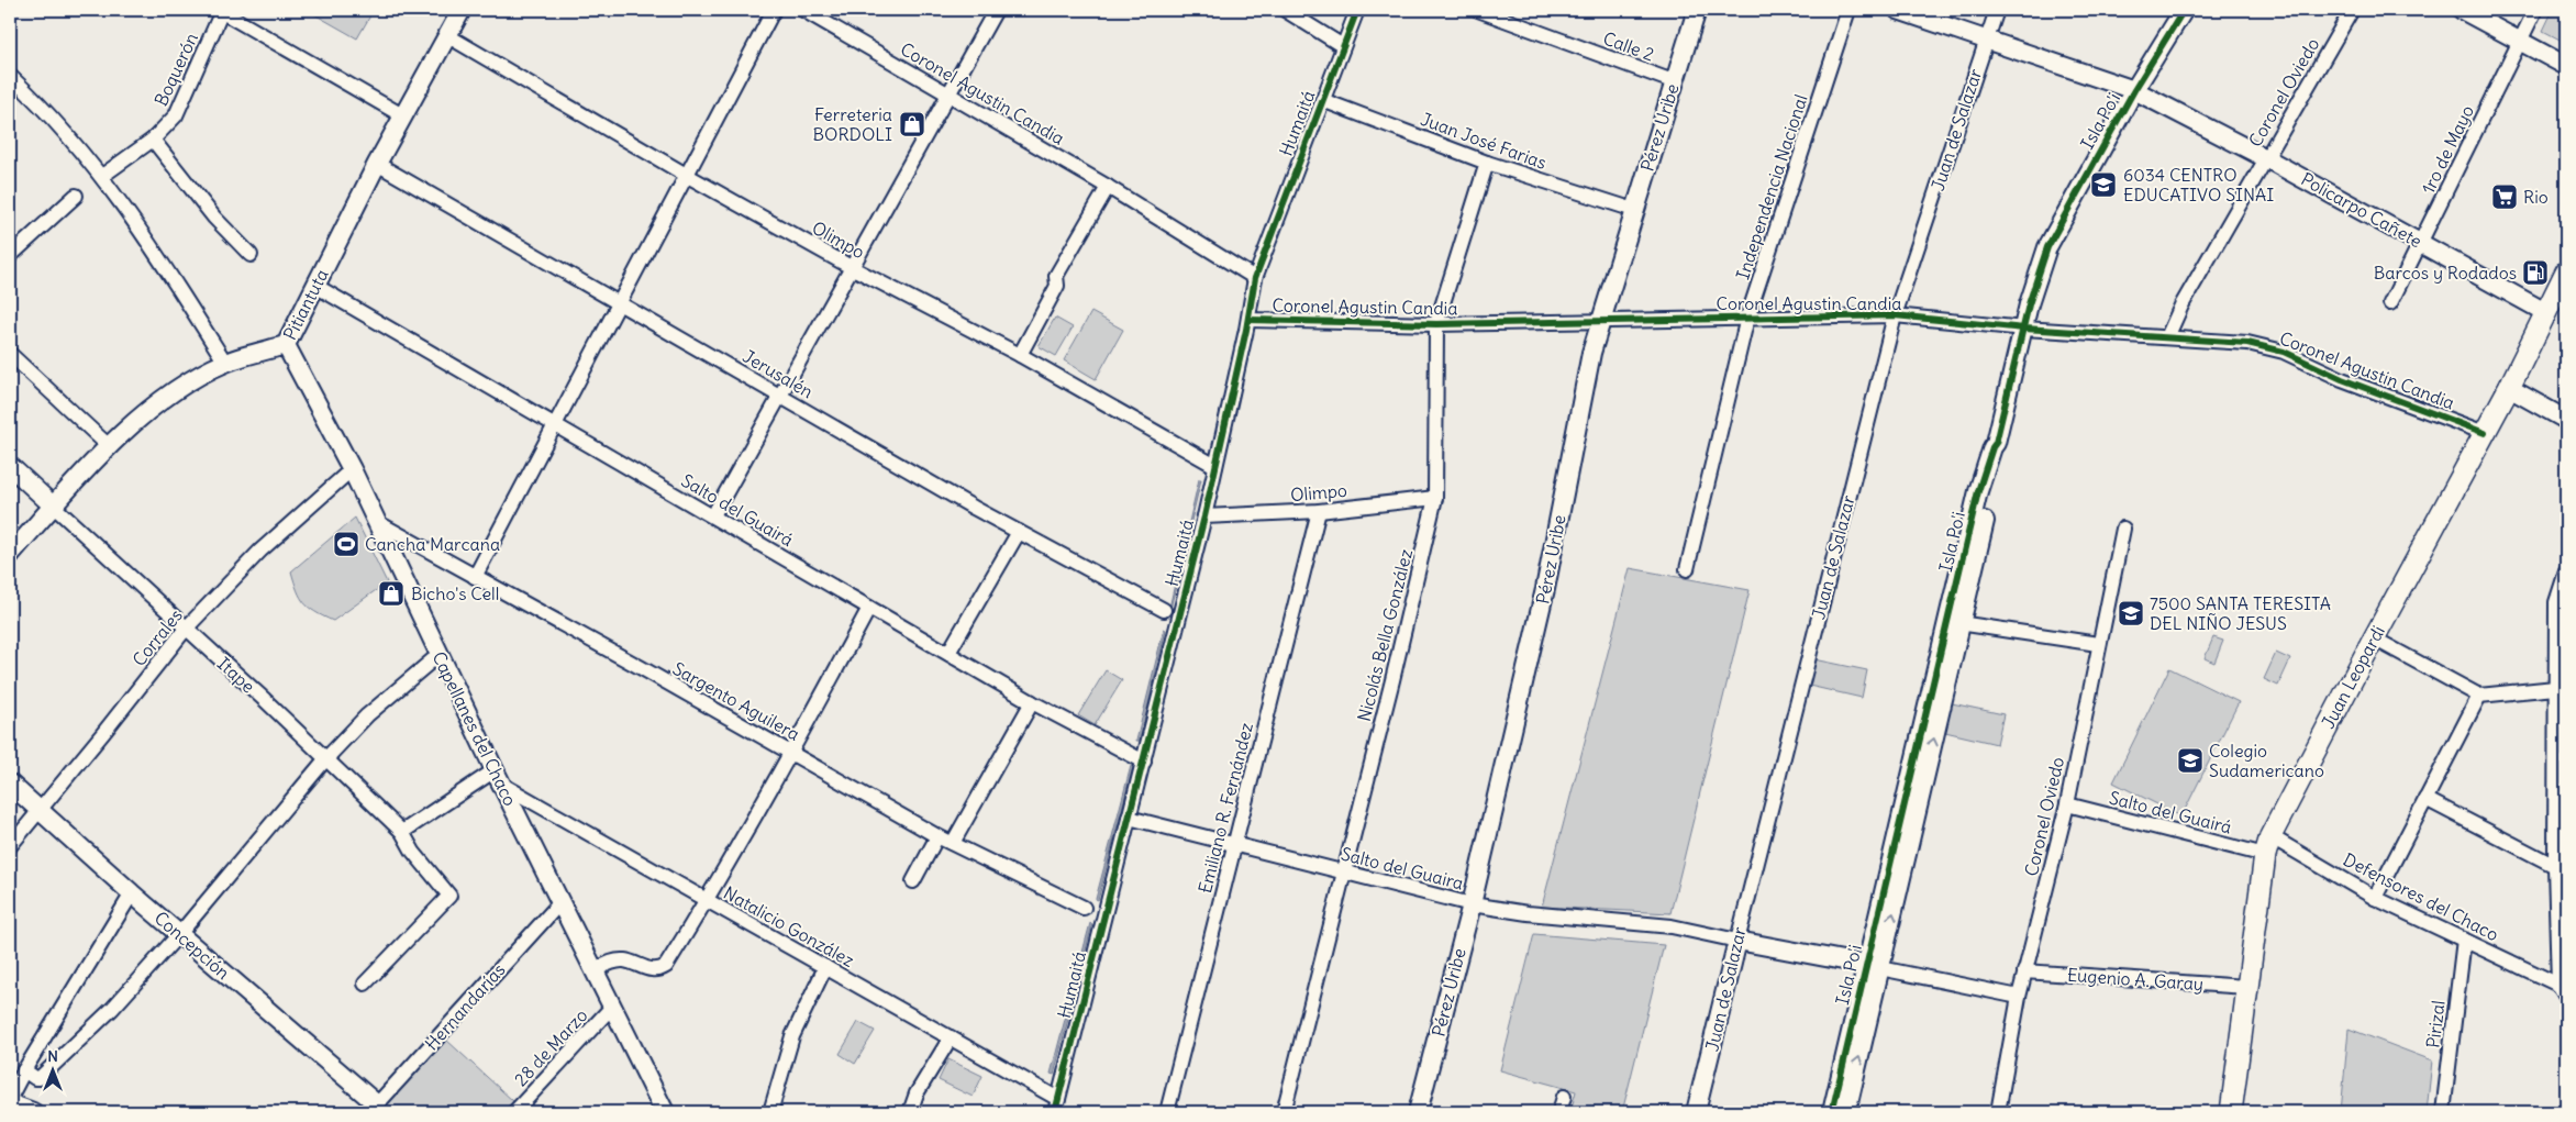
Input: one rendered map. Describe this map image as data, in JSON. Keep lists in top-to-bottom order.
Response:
{
  "streets": {
    "main road": ["Juan Leopardi"],
    "street": [
      "Calle 2",
      "Boquerón",
      "Coronel Oviedo",
      "Coronel Agustin Candia",
      "Isla Po'i",
      "Humaitá",
      "Pérez Uribe",
      "Juan de Salazar",
      "Juan José Farias",
      "1ro de Mayo",
      "Independencia Nacional",
      "Policarpo Cañete",
      "Olimpo",
      "Pitiantuta",
      "Jerusalén",
      "Salto del Guairá",
      "Nicolás Bella González",
      "Corrales",
      "Itape",
      "Sargento Aguilera",
      "Capellanes del Chaco",
      "Emiliano R. Fernández",
      "Salto del Guaira",
      "Defensores del Chaco",
      "Natalicio González",
      "Concepción",
      "Eugenio A. Garay",
      "Hernandarías",
      "Pirizal",
      "28 de Marzo"
    ]
  },
  "crossings": [
    ["Calle 2", "Pérez Uribe"],
    ["Coronel Oviedo", "Coronel Agustin Candia"],
    ["Coronel Oviedo", "Policarpo Cañete"],
    ["Coronel Oviedo", "Salto del Guairá"],
    ["Coronel Oviedo", "Eugenio A. Garay"],
    ["Coronel Agustin Candia", "Isla Po'i"],
    ["Coronel Agustin Candia", "Humaitá"],
    ["Coronel Agustin Candia", "Pérez Uribe"],
    ["Coronel Agustin Candia", "Juan de Salazar"],
    ["Coronel Agustin Candia", "Independencia Nacional"],
    ["Coronel Agustin Candia", "Nicolás Bella González"],
    ["Coronel Agustin Candia", "Juan Leopardi"],
    ["Isla Po'i", "Policarpo Cañete"],
    ["Humaitá", "Juan José Farias"],
    ["Humaitá", "Olimpo"],
    ["Humaitá", "Salto del Guairá"],
    ["Humaitá", "Salto del Guaira"],
    ["Humaitá", "Natalicio González"],
    ["Pérez Uribe", "Juan José Farias"],
    ["Pérez Uribe", "Salto del Guaira"],
    ["Juan de Salazar", "Policarpo Cañete"],
    ["Juan de Salazar", "Salto del Guaira"],
    ["Juan José Farias", "Nicolás Bella González"],
    ["1ro de Mayo", "Policarpo Cañete"],
    ["Policarpo Cañete", "Juan Leopardi"],
    ["Olimpo", "Pitiantuta"],
    ["Olimpo", "Nicolás Bella González"],
    ["Olimpo", "Emiliano R. Fernández"],
    ["Pitiantuta", "Jerusalén"],
    ["Pitiantuta", "Salto del Guairá"],
    ["Pitiantuta", "Itape"],
    ["Pitiantuta", "Capellanes del Chaco"],
    ["Salto del Guairá", "Juan Leopardi"],
    ["Salto del Guairá", "Defensores del Chaco"],
    ["Nicolás Bella González", "Salto del Guaira"],
    ["Corrales", "Itape"],
    ["Corrales", "Capellanes del Chaco"],
    ["Corrales", "Concepción"],
    ["Juan Leopardi", "Defensores del Chaco"],
    ["Juan Leopardi", "Eugenio A. Garay"],
    ["Sargento Aguilera", "Capellanes del Chaco"],
    ["Capellanes del Chaco", "Natalicio González"],
    ["Capellanes del Chaco", "Hernandarías"],
    ["Capellanes del Chaco", "28 de Marzo"],
    ["Emiliano R. Fernández", "Salto del Guaira"],
    ["Defensores del Chaco", "Pirizal"],
    ["Concepción", "Hernandarías"]
  ],
  "places": {
    "shop": ["Ferreteria BORDOLI", "Bicho's Cell"],
    "school or university": ["6034 CENTRO EDUCATIVO SINAI", "7500 SANTA TERESITA DEL NIÑO JESUS", "Colegio Sudamericano"],
    "supermarket": ["Rio"],
    "fuel station": ["Barcos y Rodados"],
    "sports": ["Cancha Marcana"]
  },
  "north": "top"
}
